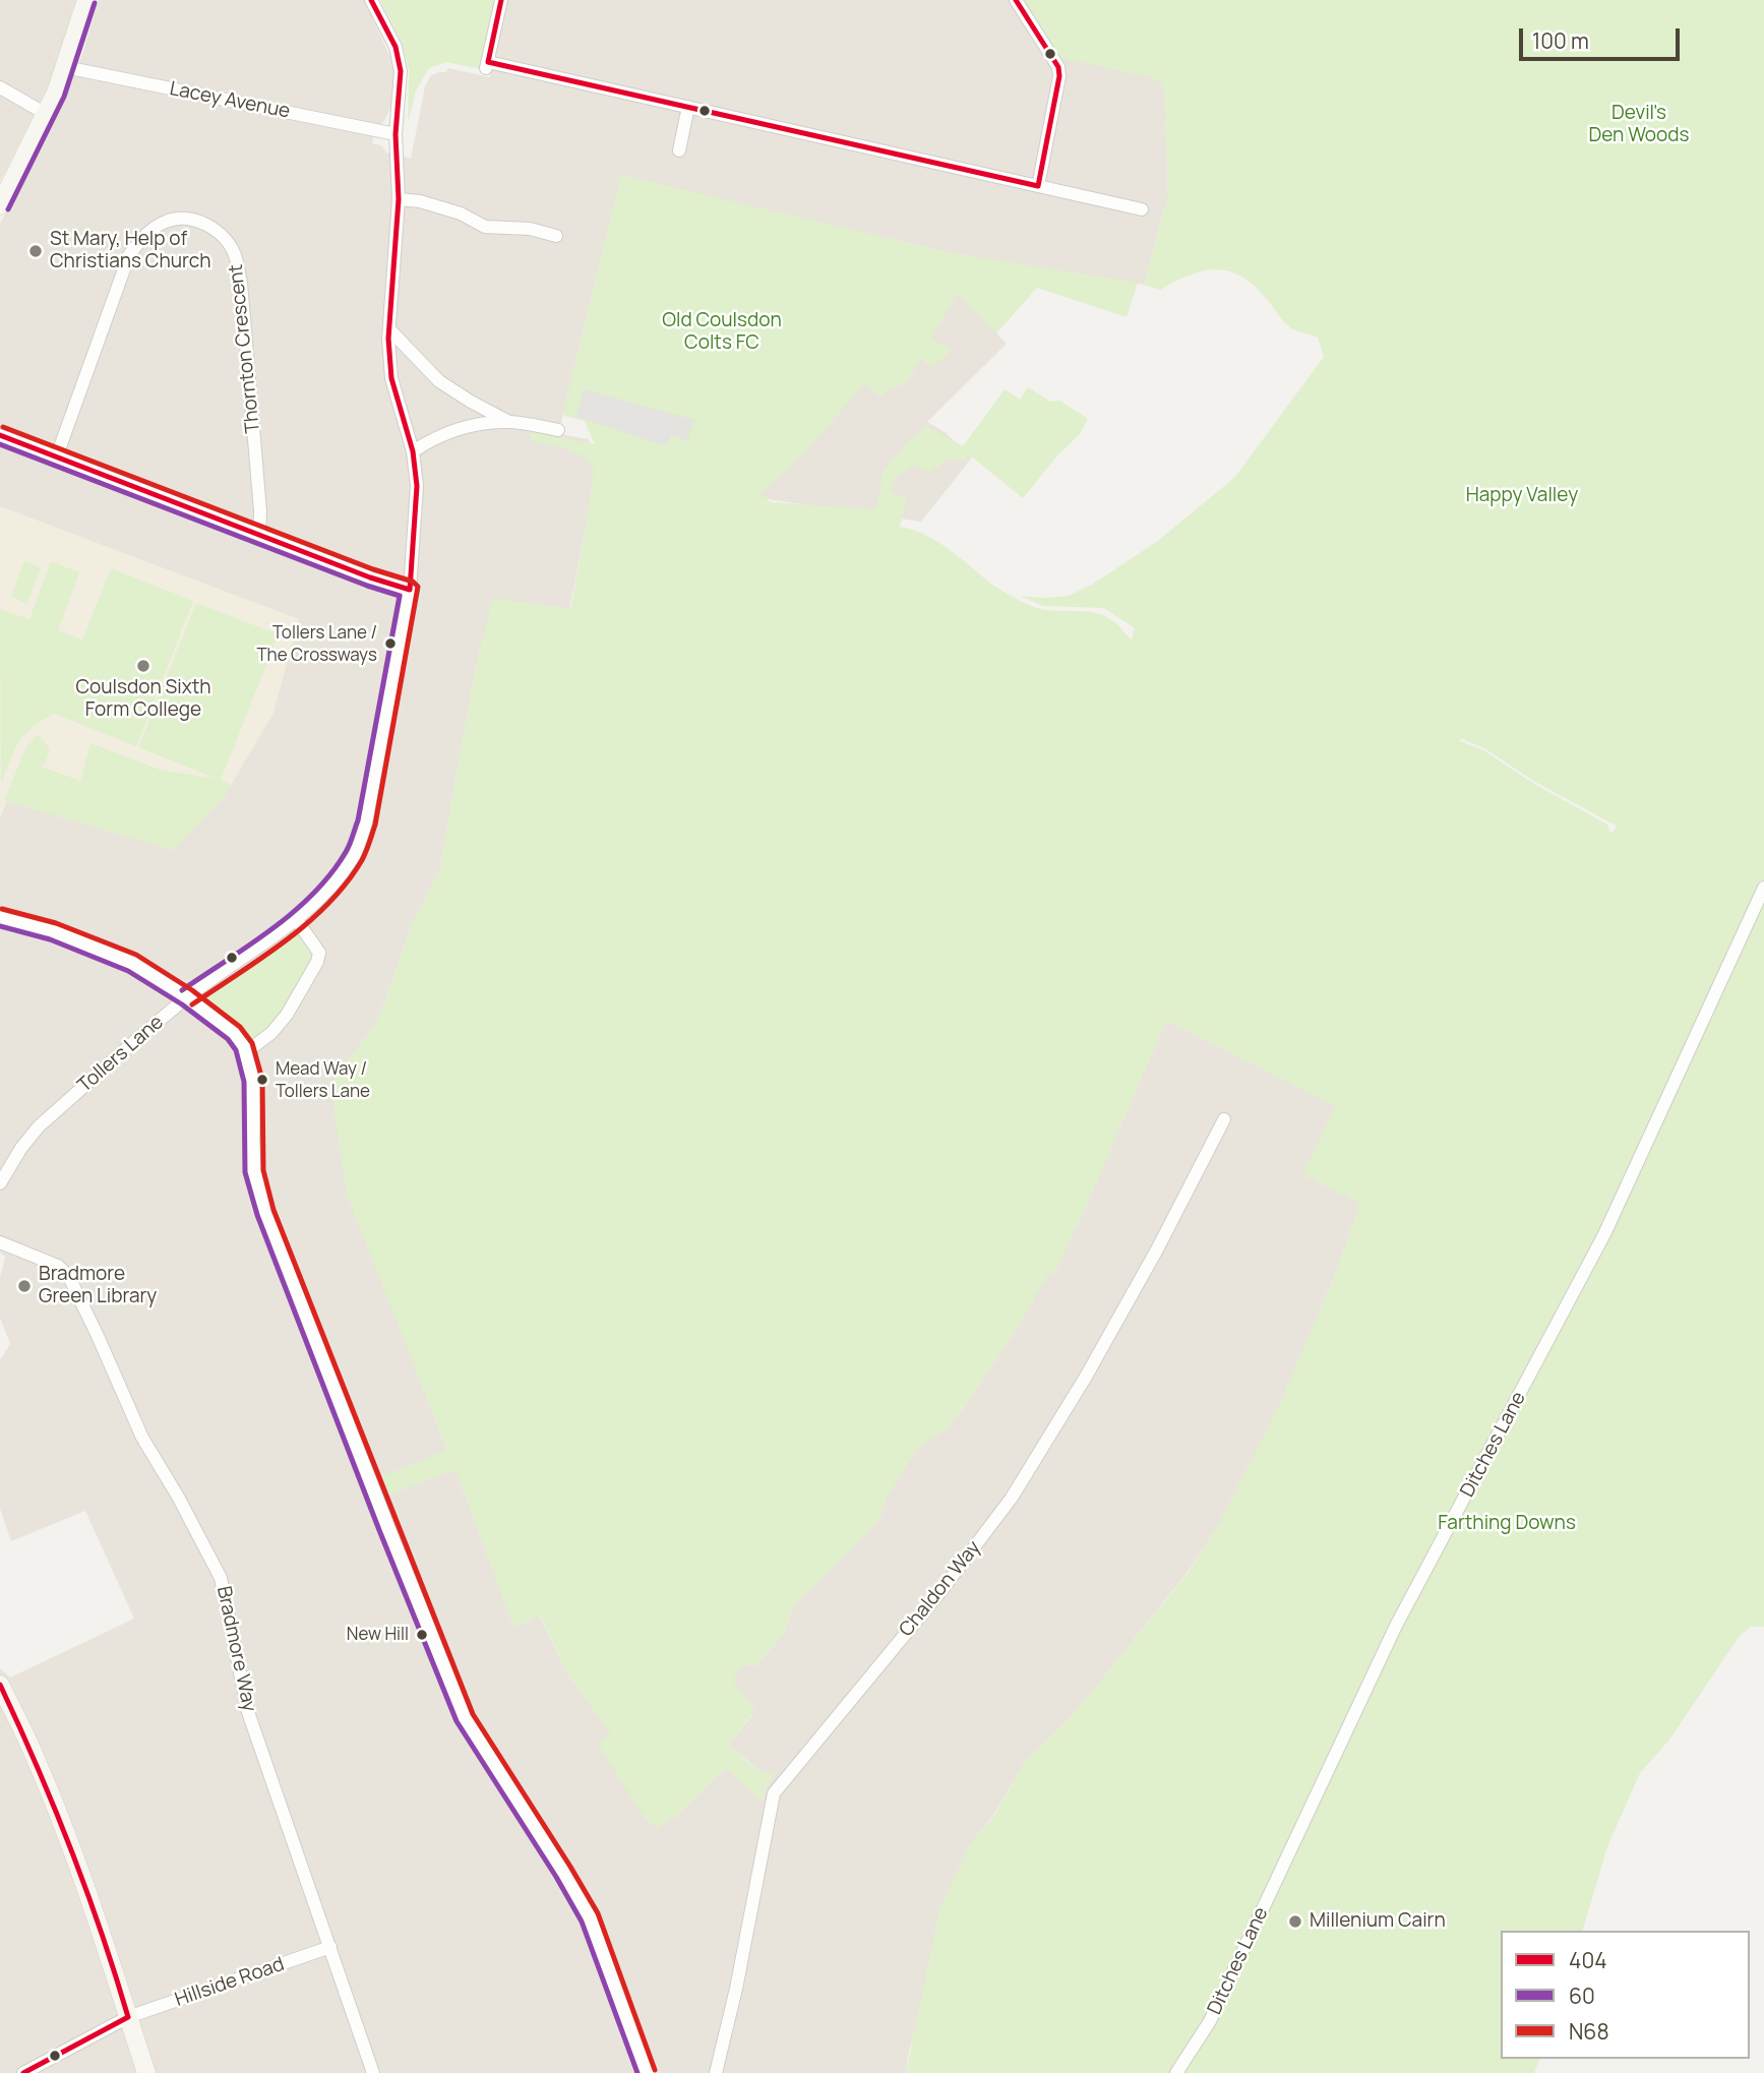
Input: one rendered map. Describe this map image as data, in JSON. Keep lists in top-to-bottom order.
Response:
{
  "streets": {
    "street": [
      "Lacey Avenue",
      "Thornton Crescent",
      "Tollers Lane",
      "Ditches Lane",
      "Chaldon Way",
      "Bradmore Way",
      "Hillside Road"
    ]
  },
  "crossings": [
    ["Lacey Avenue", "Tollers Lane"],
    ["Bradmore Way", "Hillside Road"]
  ],
  "parks": [
    "Devil's Den Woods",
    "Old Coulsdon Colts FC",
    "Happy Valley",
    "Farthing Downs"
  ],
  "places": [
    "St Mary, Help of Christians Church",
    "Tollers Lane / The Crossways",
    "Coulsdon Sixth Form College",
    "Mead Way / Tollers Lane",
    "Bradmore Green Library",
    "New Hill",
    "Millenium Cairn"
  ],
  "lines": ["transit line 404", "transit line 60", "transit line N68"],
  "legend": ["404", "60", "N68"],
  "scale_bar": "100 m"
}
